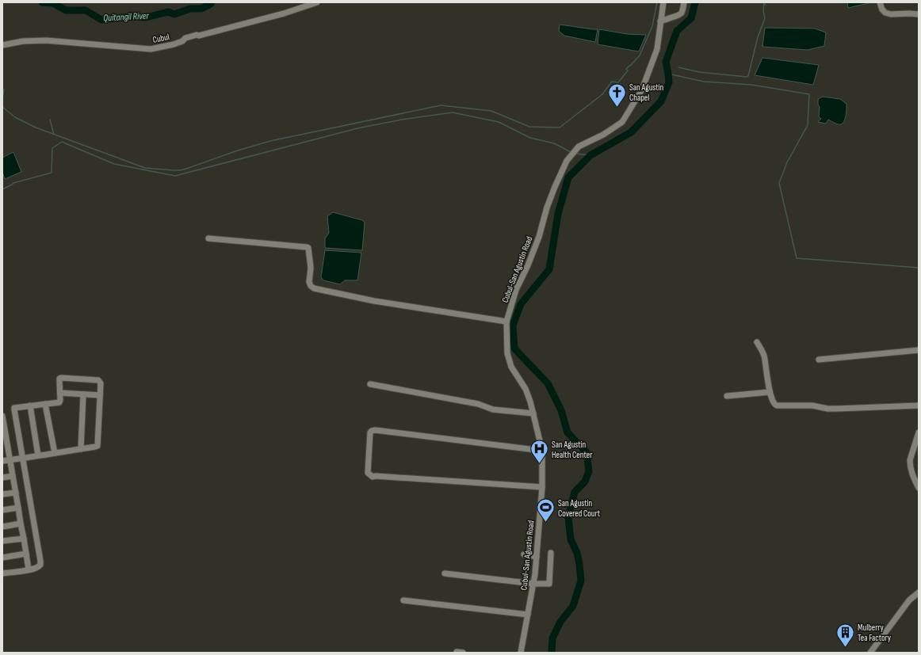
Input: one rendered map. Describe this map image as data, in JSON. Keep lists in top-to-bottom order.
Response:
{
  "streets": {
    "street": ["Cubul", "Cubul-San Agustin Road"]
  },
  "water": ["Quitangil River"],
  "places": {
    "church": ["San Agustin Chapel"],
    "hospital": ["San Agustin Health Center"],
    "sports": ["San Agustin Covered Court"],
    "building": ["Mulberry Tea Factory"]
  }
}
